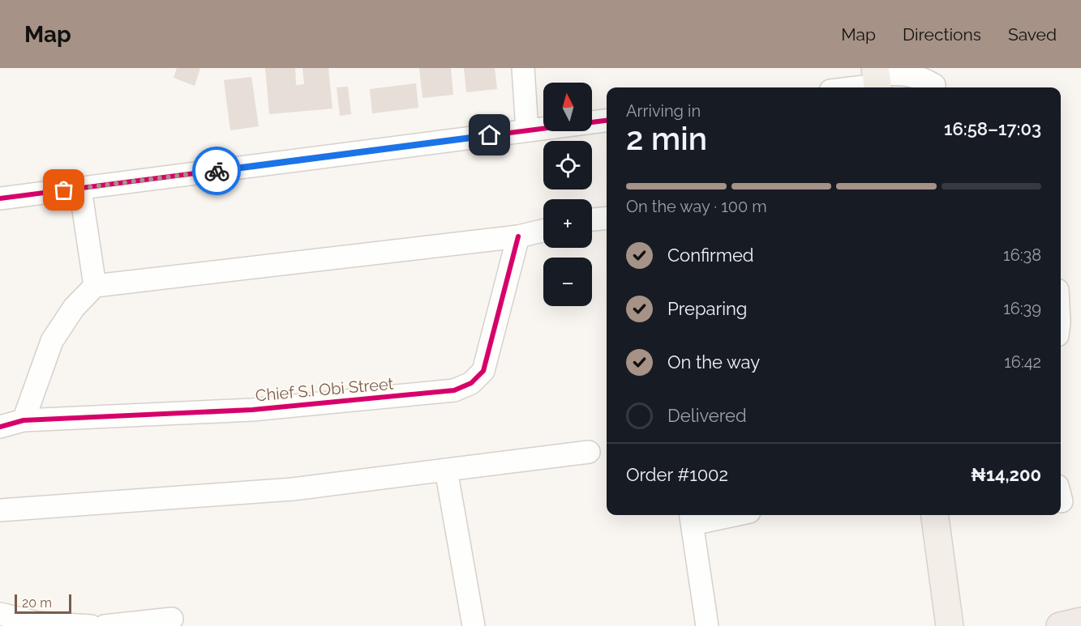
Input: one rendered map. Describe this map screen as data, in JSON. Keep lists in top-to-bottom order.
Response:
{
  "streets": {
    "street": ["Chief S.I Obi Street"]
  },
  "scale_bar": "20 m",
  "north": "top",
  "page": {
    "header": "Map",
    "nav": ["Map", "Directions", "Saved"],
    "map_buttons": ["+", "−"],
    "heading": ["2 min", "Arriving in", "16:58–17:03"],
    "panel": ["Order #1002", "₦14,200"],
    "bar": "On the way · 100 m",
    "list": [
      ["Confirmed", "16:38"],
      ["Preparing", "16:39"],
      ["On the way", "16:42"],
      "Delivered"
    ],
    "scale": "20 m"
  }
}
